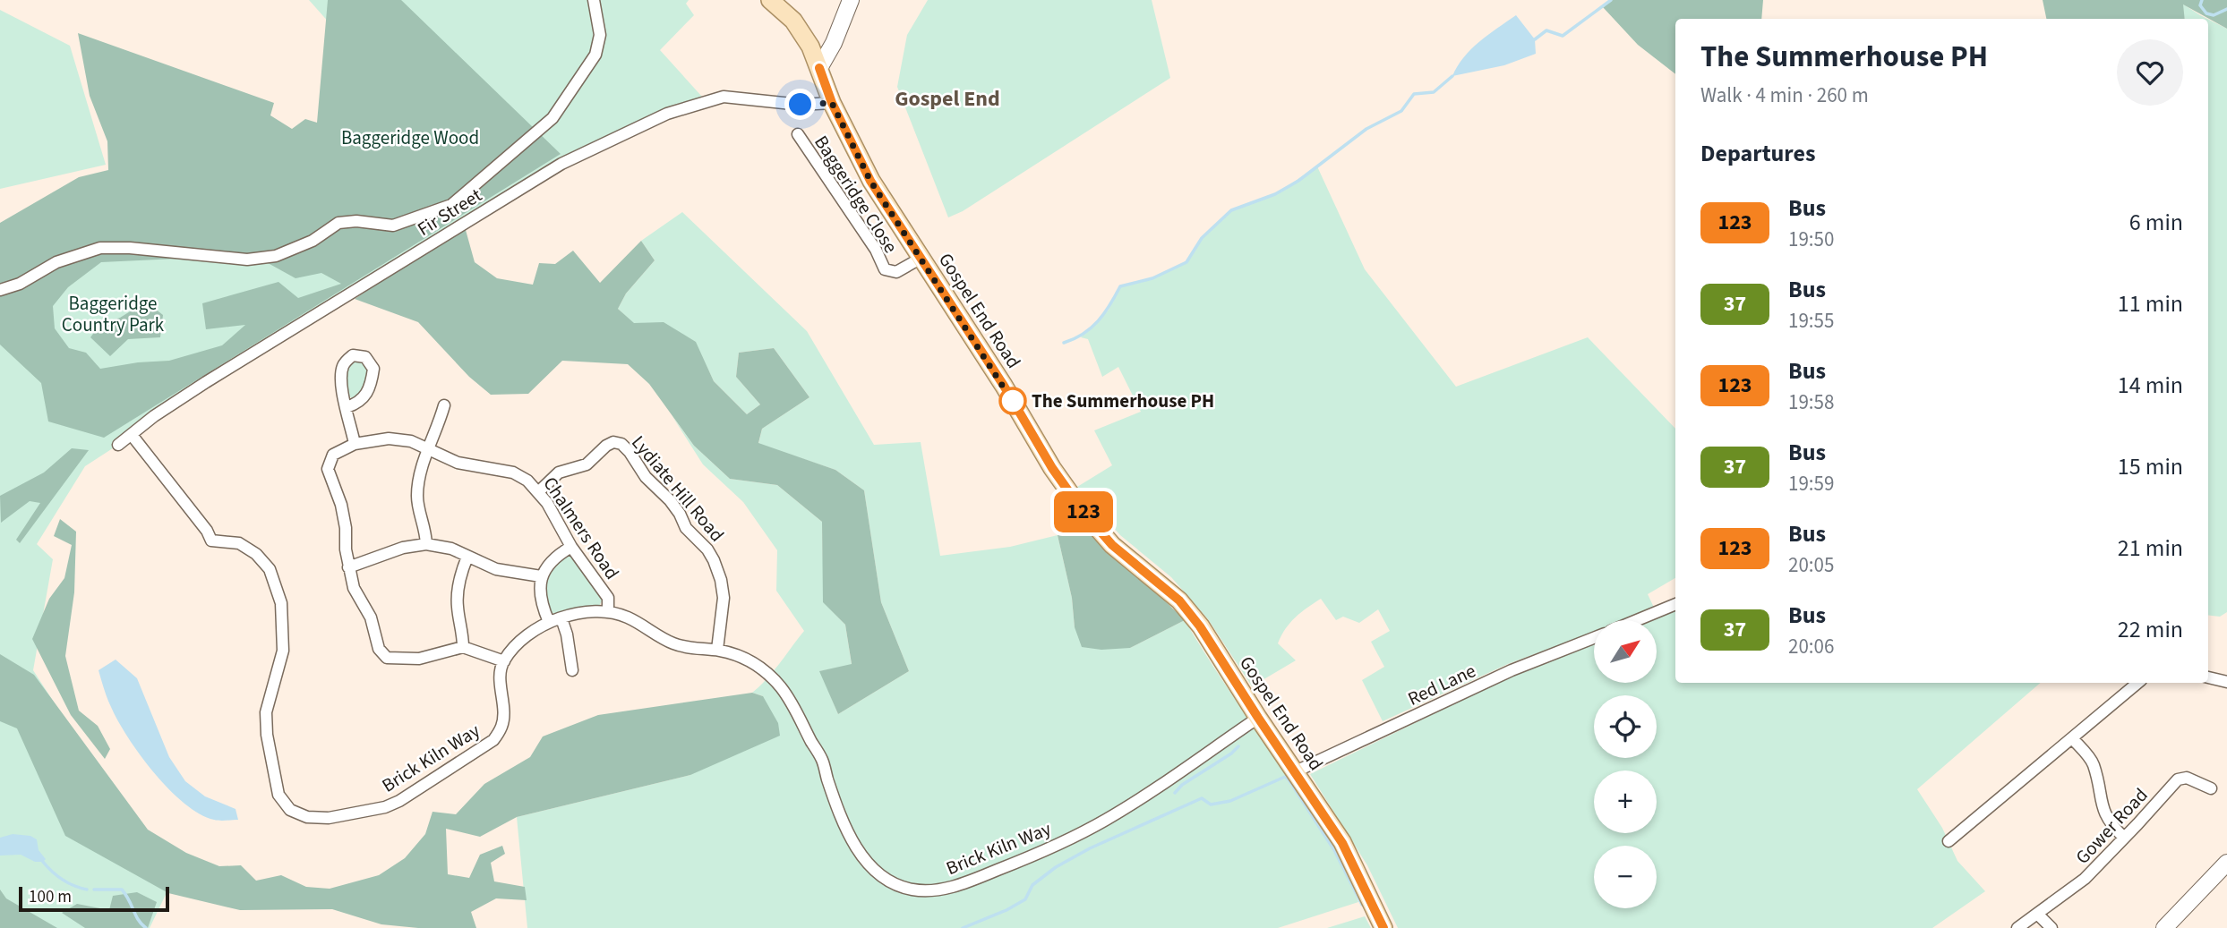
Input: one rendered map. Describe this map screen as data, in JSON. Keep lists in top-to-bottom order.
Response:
{
  "streets": {
    "main road": ["Gospel End Road"],
    "street": [
      "Baggeridge Close",
      "Fir Street",
      "Lydiate Hill Road",
      "Chalmers Road",
      "Red Lane",
      "Brick Kiln Way",
      "Gower Road"
    ]
  },
  "crossings": [
    ["Baggeridge Close", "Gospel End Road"],
    ["Fir Street", "Gospel End Road"],
    ["Fir Street", "Brick Kiln Way"],
    ["Gospel End Road", "Red Lane"],
    ["Gospel End Road", "Brick Kiln Way"],
    ["Lydiate Hill Road", "Chalmers Road"],
    ["Lydiate Hill Road", "Brick Kiln Way"],
    ["Chalmers Road", "Brick Kiln Way"]
  ],
  "districts": ["Gospel End"],
  "parks": ["Baggeridge Wood", "Baggeridge Country Park"],
  "places": ["The Summerhouse PH"],
  "lines": ["bus line 123"],
  "scale_bar": "100 m",
  "north": "top right",
  "page": {
    "on_map": "123",
    "heading": [
      ["The Summerhouse PH", "Walk · 4 min · 260 m"],
      "Departures"
    ],
    "list": [
      {
        "mark": "123",
        "name": "Bus",
        "note": "19:50",
        "value": "6 min"
      },
      {
        "mark": "37",
        "name": "Bus",
        "note": "19:55",
        "value": "11 min"
      },
      {
        "mark": "123",
        "name": "Bus",
        "note": "19:58",
        "value": "14 min"
      },
      {
        "mark": "37",
        "name": "Bus",
        "note": "19:59",
        "value": "15 min"
      },
      {
        "mark": "123",
        "name": "Bus",
        "note": "20:05",
        "value": "21 min"
      },
      {
        "mark": "37",
        "name": "Bus",
        "note": "20:06",
        "value": "22 min"
      }
    ],
    "map_buttons": ["+", "−"],
    "scale": "100 m"
  }
}
